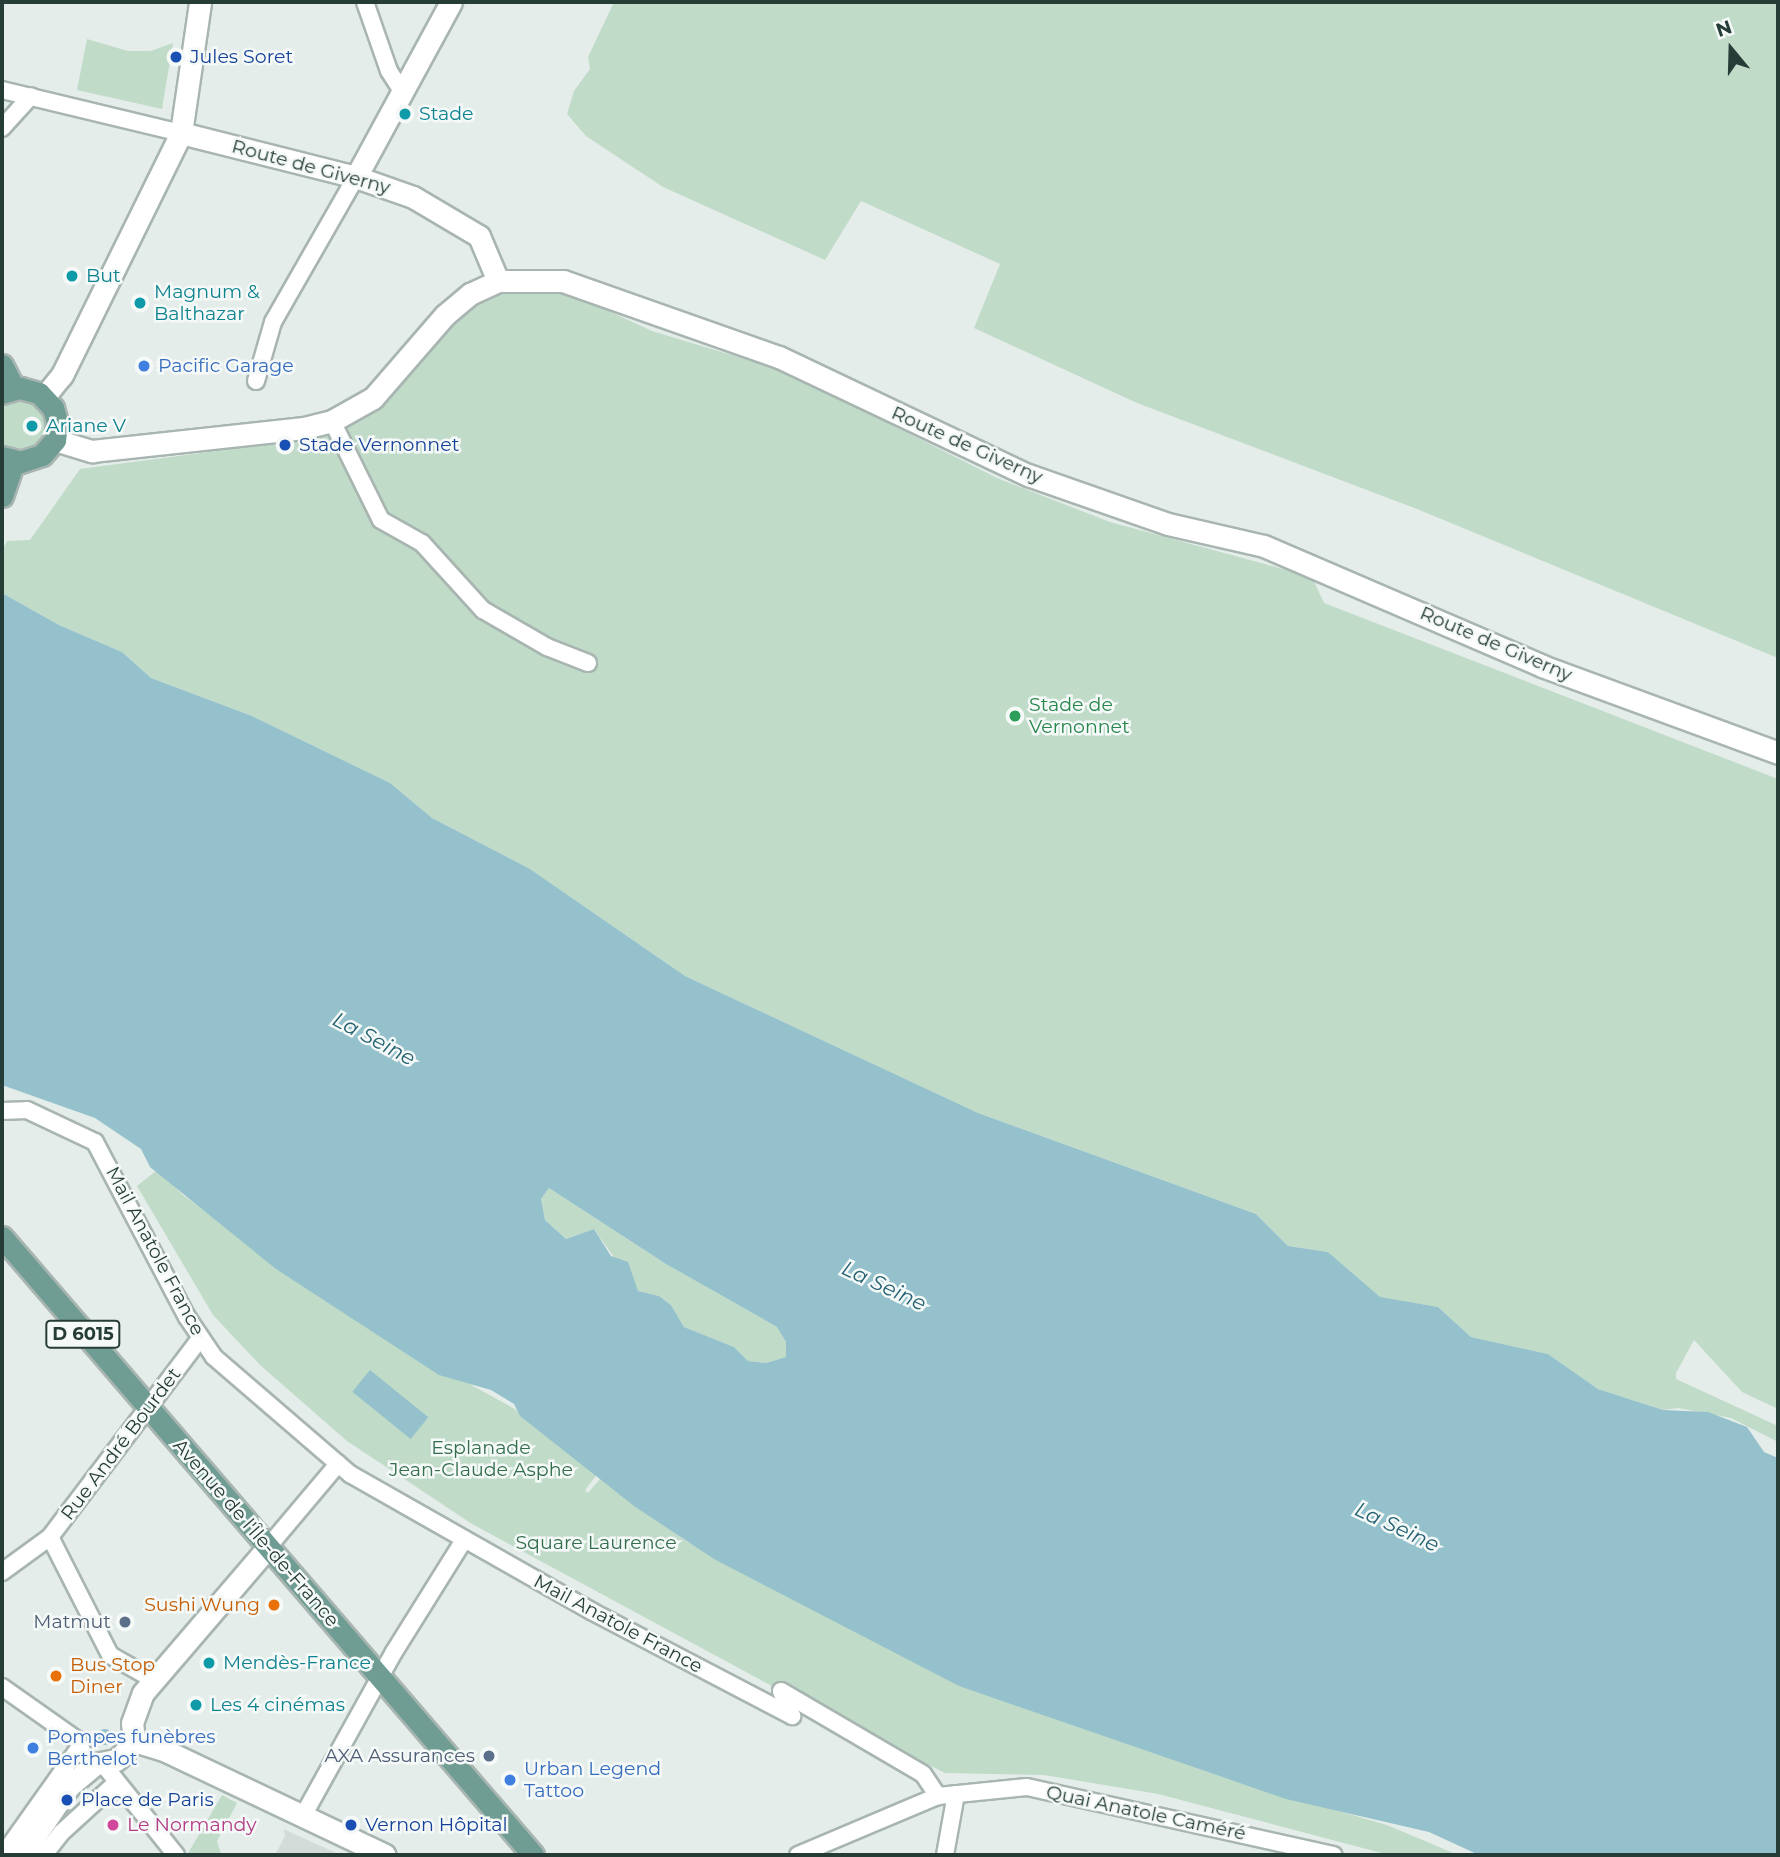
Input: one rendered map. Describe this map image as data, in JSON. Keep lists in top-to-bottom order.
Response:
{
  "streets": {
    "main road": ["Route de Giverny", "D 6015", "Avenue de l'Île-de-France"],
    "street": ["Mail Anatole France", "Rue André Bourdet", "Quai Anatole Caméré"]
  },
  "crossings": [
    ["Mail Anatole France", "Rue André Bourdet"],
    ["Mail Anatole France", "Quai Anatole Caméré"],
    ["Rue André Bourdet", "Avenue de l'Île-de-France"]
  ],
  "water": ["La Seine"],
  "parks": ["Esplanade Jean-Claude Asphe", "Square Laurence"],
  "places": [
    "Jules Soret",
    "Stade",
    "But",
    "Magnum & Balthazar",
    "Pacific Garage",
    "Ariane V",
    "Stade Vernonnet",
    "Stade de Vernonnet",
    "Sushi Wung",
    "Matmut",
    "Mendès-France",
    "Bus Stop Diner",
    "Les 4 cinémas",
    "Pompes funèbres Berthelot",
    "AXA Assurances",
    "Urban Legend Tattoo",
    "Place de Paris",
    "Le Normandy",
    "Vernon Hôpital"
  ],
  "north": "top"
}
